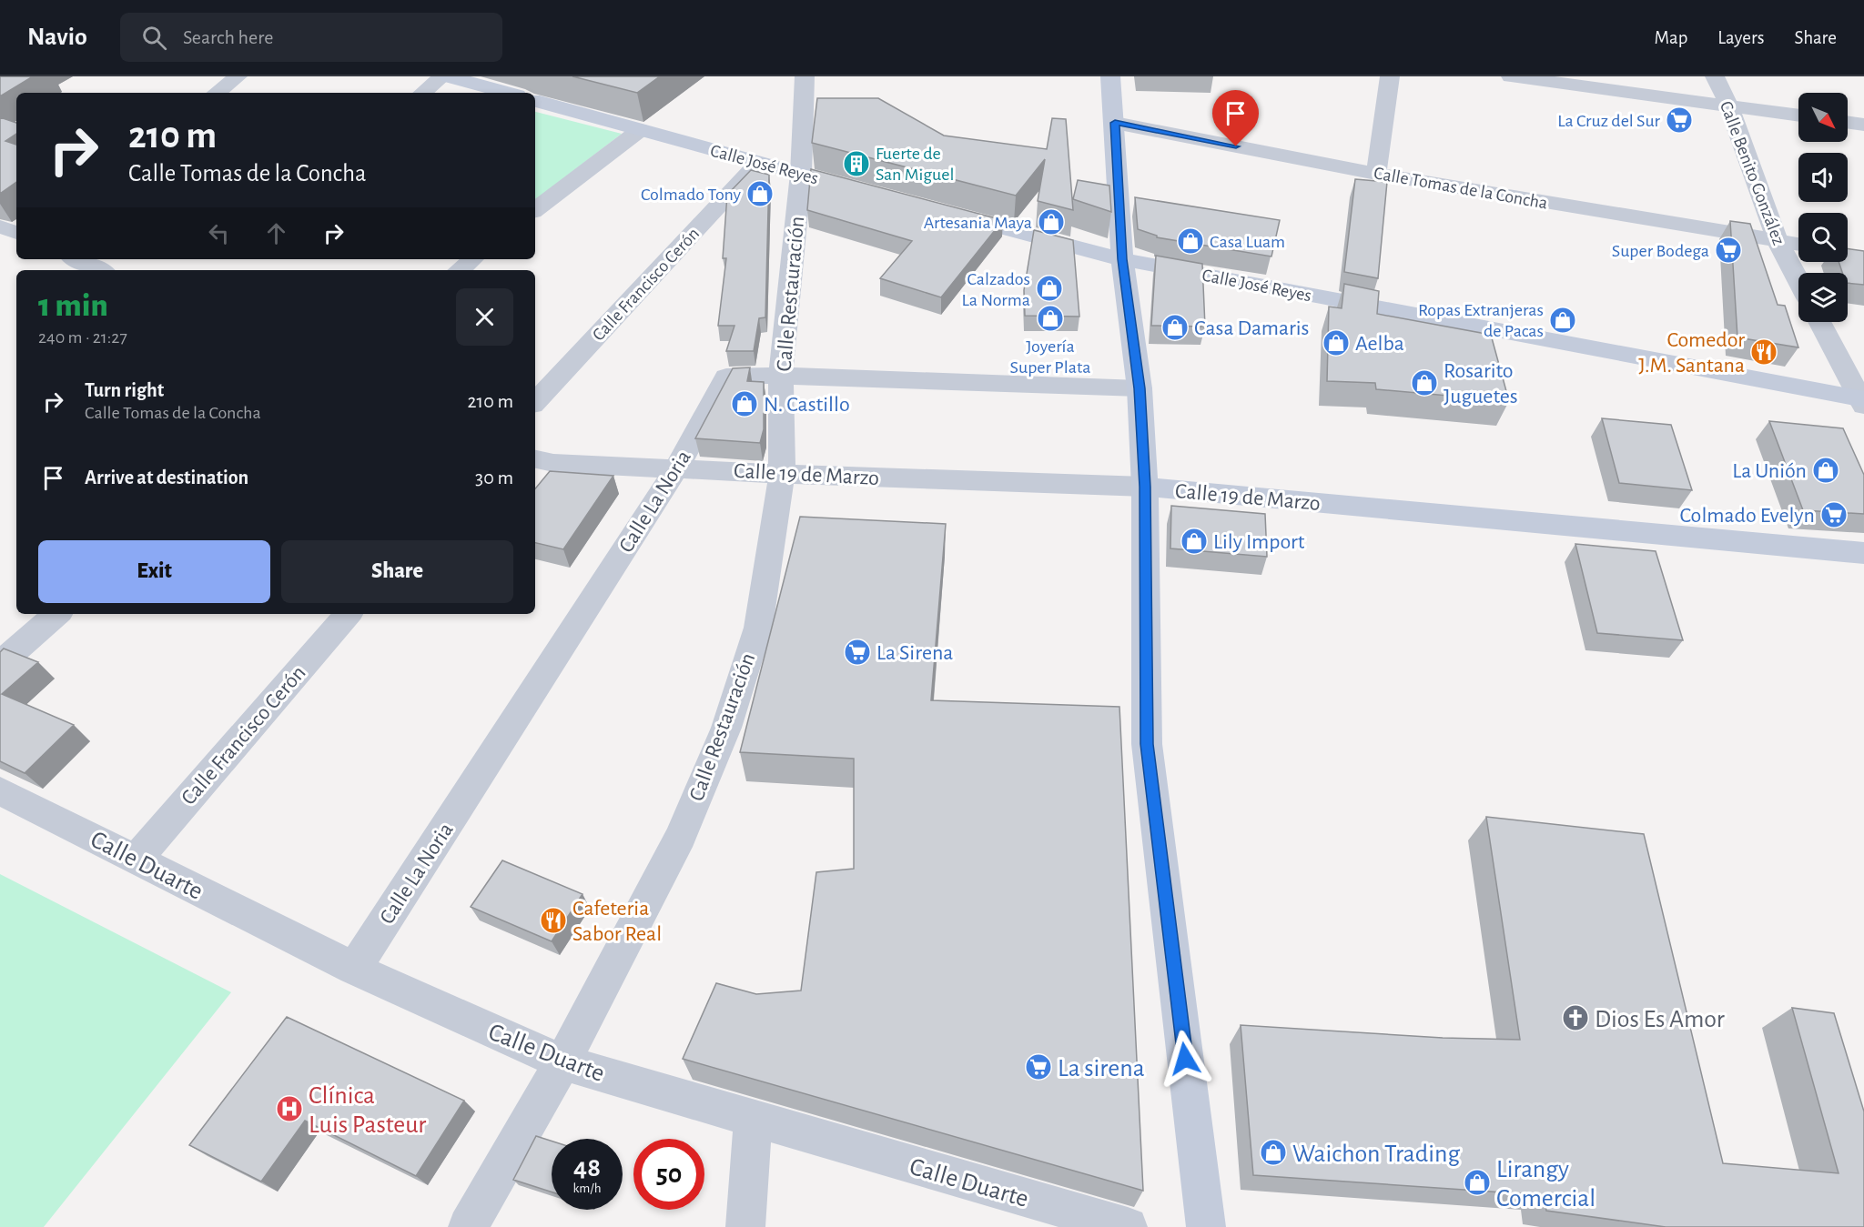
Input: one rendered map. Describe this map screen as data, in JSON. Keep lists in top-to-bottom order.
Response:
{
  "streets": {
    "main road": ["Calle José Reyes", "Calle 19 de Marzo"],
    "street": [
      "Calle Benito González",
      "Calle Tomas de la Concha",
      "Calle Francisco Cerón",
      "Calle Restauración",
      "Calle La Noria",
      "Calle Duarte"
    ]
  },
  "crossings": [
    ["Calle José Reyes", "Calle Francisco Cerón"],
    ["Calle José Reyes", "Calle Restauración"],
    ["Calle Benito González", "Calle Tomas de la Concha"],
    ["Calle Francisco Cerón", "Calle Duarte"],
    ["Calle Restauración", "Calle 19 de Marzo"],
    ["Calle Restauración", "Calle La Noria"],
    ["Calle Restauración", "Calle Duarte"],
    ["Calle 19 de Marzo", "Calle La Noria"],
    ["Calle La Noria", "Calle Duarte"]
  ],
  "places": {
    "supermarket": [
      "La Cruz del Sur",
      "Super Bodega",
      "Colmado Evelyn",
      "La Sirena",
      "La sirena"
    ],
    "building": ["Fuerte de San Miguel"],
    "shop": [
      "Colmado Tony",
      "Artesania Maya",
      "Casa Luam",
      "Calzados La Norma",
      "Joyería Super Plata",
      "Ropas Extranjeras de Pacas",
      "Casa Damaris",
      "Aelba",
      "Rosarito Juguetes",
      "N. Castillo",
      "La Unión",
      "Lily Import",
      "Waichon Trading",
      "Lirangy Comercial"
    ],
    "restaurant": ["Comedor J.M. Santana", "Cafeteria Sabor Real"],
    "church": ["Dios Es Amor"],
    "hospital": ["Clínica Luis Pasteur"]
  },
  "north": "bottom right",
  "page": {
    "header": "Navio",
    "search": "Search here",
    "nav": ["Map", "Layers", "Share"],
    "turn": ["210 m", "Calle Tomas de la Concha"],
    "heading": ["1 min", "240 m · 21:27"],
    "list": [
      {
        "name": "Turn right",
        "note": "Calle Tomas de la Concha",
        "value": "210 m"
      },
      {
        "name": "Arrive at destination",
        "value": "30 m"
      }
    ],
    "buttons": ["Exit", "Share"],
    "speed": "48 km/h",
    "limit": "50"
  }
}
